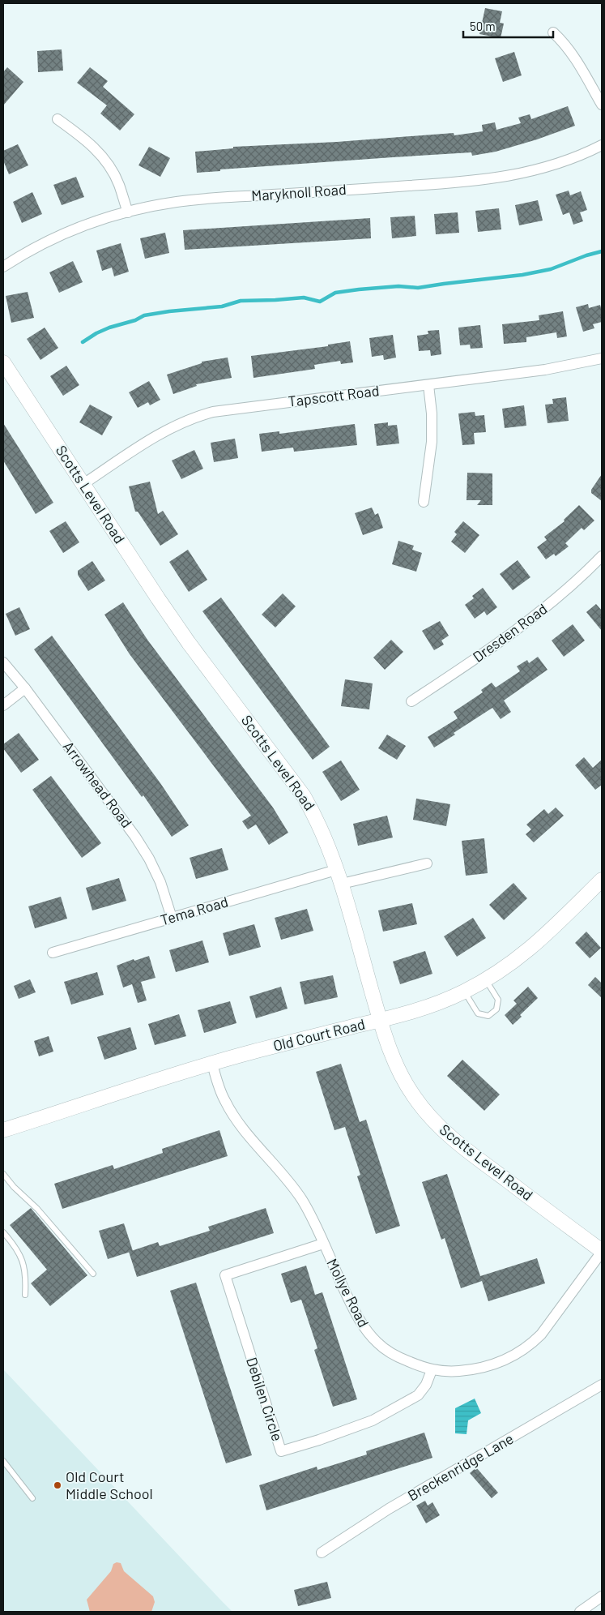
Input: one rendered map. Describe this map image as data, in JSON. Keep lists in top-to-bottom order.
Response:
{
  "streets": {
    "main road": ["Scotts Level Road", "Old Court Road"],
    "street": [
      "Maryknoll Road",
      "Tapscott Road",
      "Dresden Road",
      "Arrowhead Road",
      "Tema Road",
      "Mollye Road",
      "Debilen Circle",
      "Breckenridge Lane"
    ]
  },
  "crossings": [
    ["Tapscott Road", "Scotts Level Road"],
    ["Scotts Level Road", "Tema Road"],
    ["Scotts Level Road", "Old Court Road"],
    ["Scotts Level Road", "Mollye Road"],
    ["Arrowhead Road", "Tema Road"],
    ["Old Court Road", "Mollye Road"],
    ["Mollye Road", "Debilen Circle"]
  ],
  "places": ["Old Court Middle School"],
  "scale_bar": "50 m"
}
